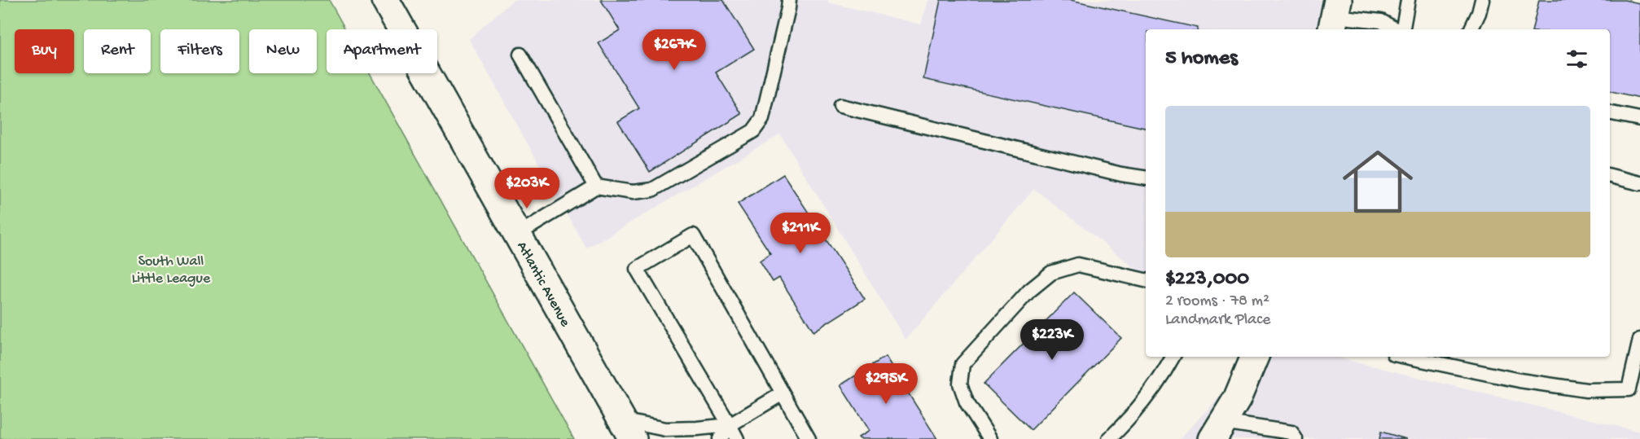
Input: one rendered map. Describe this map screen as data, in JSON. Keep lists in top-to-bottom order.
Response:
{
  "streets": {
    "main road": ["Atlantic Avenue"]
  },
  "parks": ["South Wall Little League"],
  "page": {
    "price": [
      "$267K",
      "$203K",
      "$211K",
      "$223K",
      "$295K"
    ],
    "chip": [
      "Buy",
      "Rent",
      "Filters",
      "New",
      "Apartment"
    ],
    "heading": "5 homes",
    "list": [
      {
        "name": "$223,000",
        "note": "2 rooms · 78 m² · Landmark Place"
      }
    ]
  }
}
